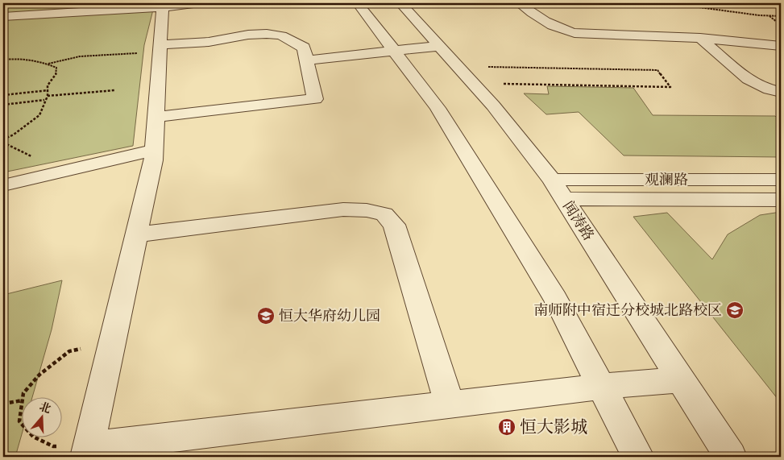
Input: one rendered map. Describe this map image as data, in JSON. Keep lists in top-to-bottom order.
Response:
{
  "streets": {
    "street": ["观澜路", "闻涛路"]
  },
  "crossings": [
    ["观澜路", "闻涛路"]
  ],
  "places": {
    "school or university": ["南师附中宿迁分校城北路校区", "恒大华府幼儿园"],
    "building": ["恒大影城"]
  },
  "north": "top"
}
